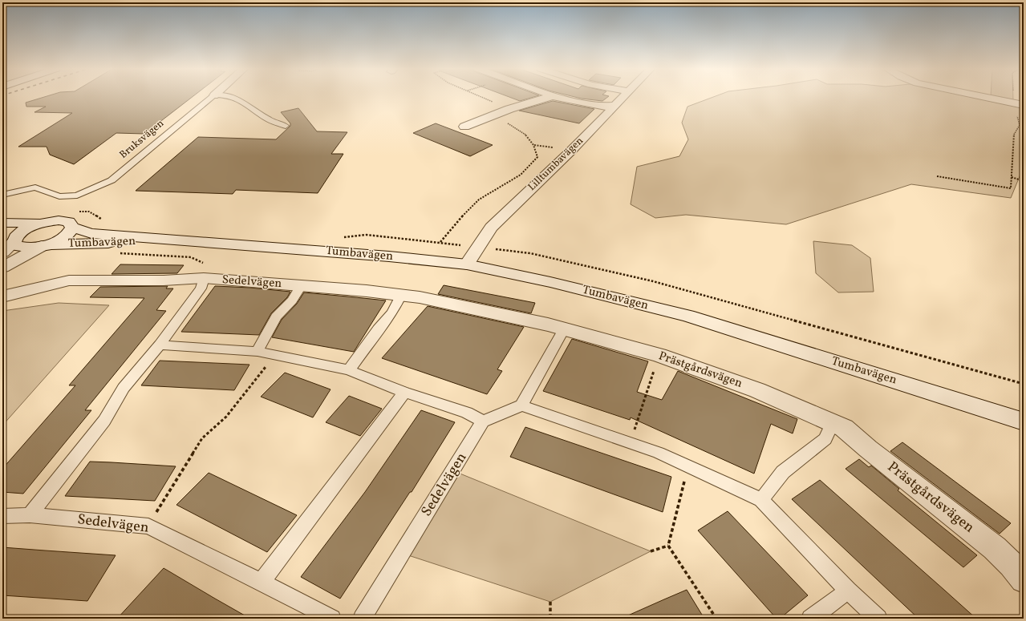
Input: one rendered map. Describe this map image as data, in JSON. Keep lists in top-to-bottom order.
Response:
{
  "streets": {
    "street": [
      "Lilltumbavägen",
      "Tumbavägen",
      "Sedelvägen",
      "Prästgårdsvägen"
    ],
    "lane": ["Bruksvägen"]
  },
  "crossings": [
    ["Lilltumbavägen", "Tumbavägen"],
    ["Sedelvägen", "Prästgårdsvägen"]
  ]
}
